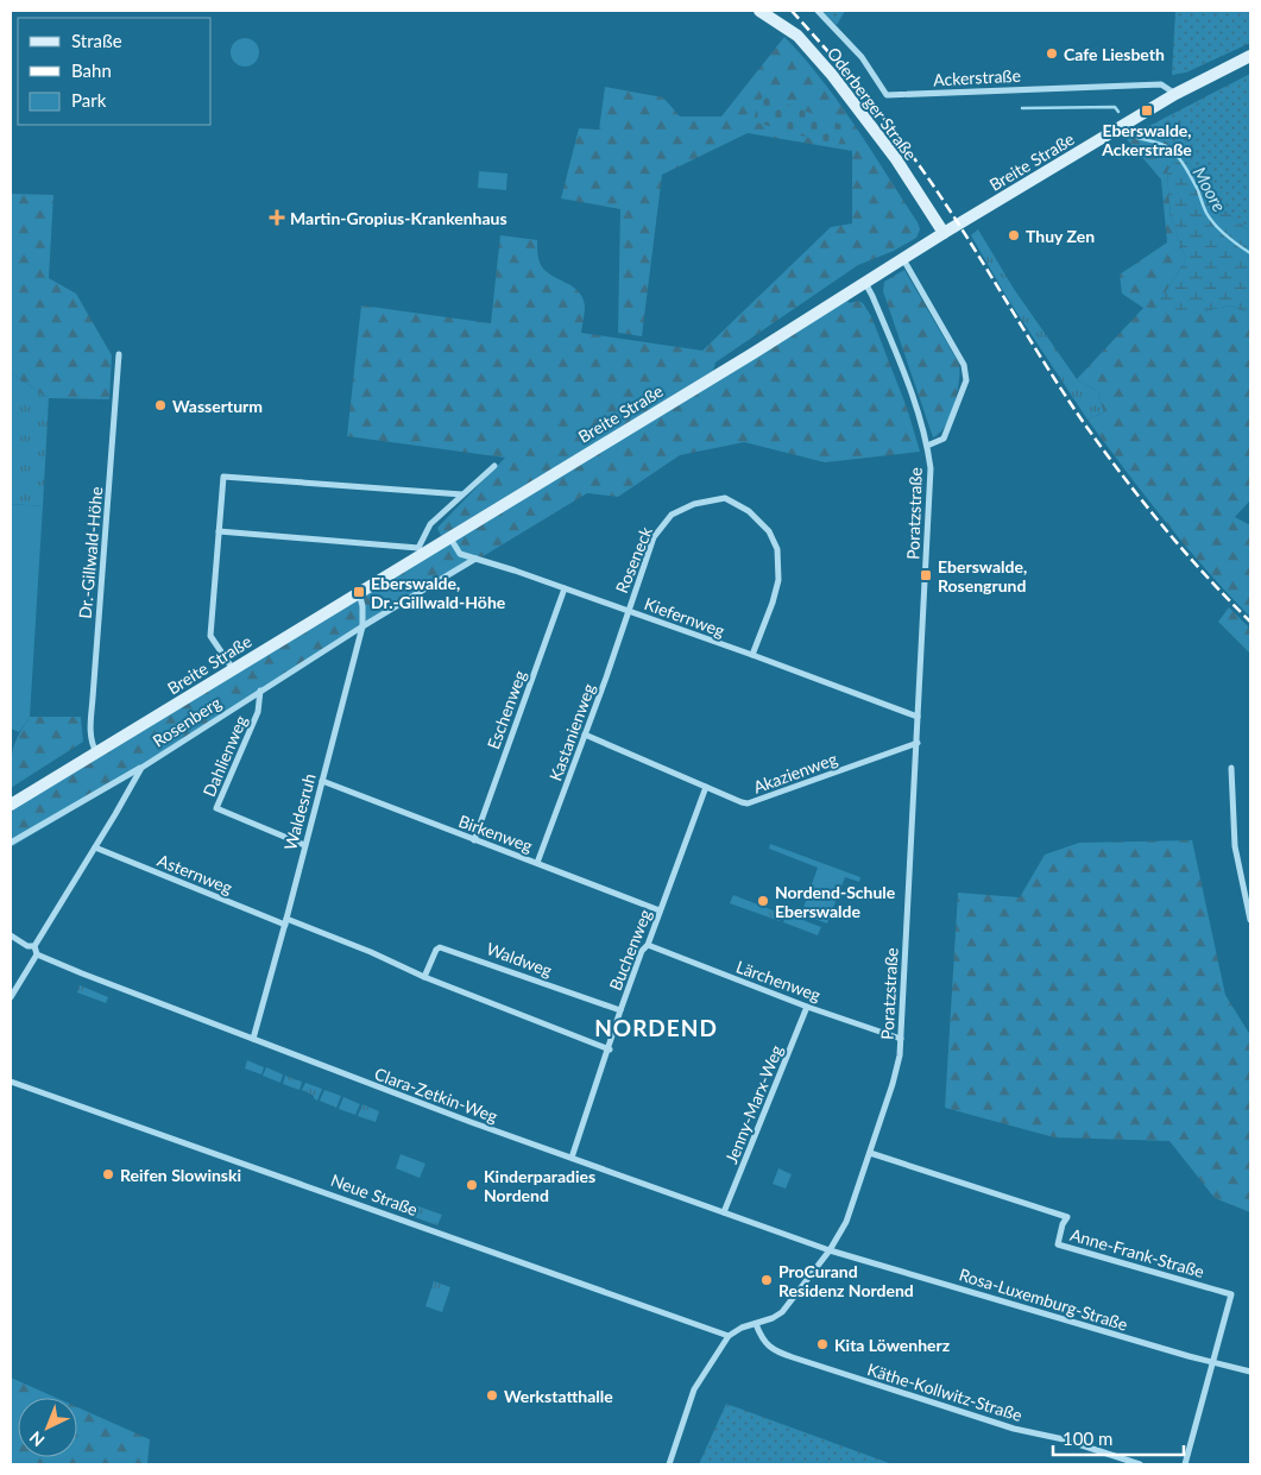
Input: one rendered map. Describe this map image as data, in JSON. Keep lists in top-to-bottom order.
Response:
{
  "streets": {
    "main road": ["Oderberger Straße", "Breite Straße"],
    "street": [
      "Ackerstraße",
      "Poratzstraße",
      "Dr.-Gillwald-Höhe",
      "Roseneck",
      "Kiefernweg",
      "Eschenweg",
      "Rosenberg",
      "Kastanienweg",
      "Dahlienweg",
      "Akazienweg",
      "Waldesruh",
      "Birkenweg",
      "Asternweg",
      "Buchenweg",
      "Waldweg",
      "Lärchenweg",
      "Clara-Zetkin-Weg",
      "Jenny-Marx-Weg",
      "Neue Straße",
      "Anne-Frank-Straße",
      "Rosa-Luxemburg-Straße",
      "Käthe-Kollwitz-Straße"
    ]
  },
  "crossings": [
    ["Ackerstraße", "Breite Straße"],
    ["Oderberger Straße", "Breite Straße"],
    ["Breite Straße", "Poratzstraße"],
    ["Breite Straße", "Dr.-Gillwald-Höhe"],
    ["Breite Straße", "Kiefernweg"],
    ["Breite Straße", "Waldesruh"],
    ["Poratzstraße", "Kiefernweg"],
    ["Poratzstraße", "Akazienweg"],
    ["Poratzstraße", "Lärchenweg"],
    ["Poratzstraße", "Clara-Zetkin-Weg"],
    ["Poratzstraße", "Neue Straße"],
    ["Poratzstraße", "Anne-Frank-Straße"],
    ["Poratzstraße", "Rosa-Luxemburg-Straße"],
    ["Poratzstraße", "Käthe-Kollwitz-Straße"],
    ["Roseneck", "Kiefernweg"],
    ["Roseneck", "Kastanienweg"],
    ["Kiefernweg", "Eschenweg"],
    ["Kiefernweg", "Rosenberg"],
    ["Kiefernweg", "Kastanienweg"],
    ["Eschenweg", "Birkenweg"],
    ["Rosenberg", "Dahlienweg"],
    ["Rosenberg", "Waldesruh"],
    ["Rosenberg", "Asternweg"],
    ["Kastanienweg", "Akazienweg"],
    ["Kastanienweg", "Birkenweg"],
    ["Dahlienweg", "Waldesruh"],
    ["Akazienweg", "Buchenweg"],
    ["Waldesruh", "Birkenweg"],
    ["Waldesruh", "Asternweg"],
    ["Waldesruh", "Clara-Zetkin-Weg"],
    ["Birkenweg", "Buchenweg"],
    ["Buchenweg", "Waldweg"],
    ["Buchenweg", "Lärchenweg"],
    ["Buchenweg", "Clara-Zetkin-Weg"],
    ["Lärchenweg", "Jenny-Marx-Weg"],
    ["Clara-Zetkin-Weg", "Jenny-Marx-Weg"],
    ["Clara-Zetkin-Weg", "Rosa-Luxemburg-Straße"],
    ["Anne-Frank-Straße", "Rosa-Luxemburg-Straße"]
  ],
  "districts": ["NORDEND"],
  "water": ["Moore"],
  "places": {
    "other": [
      "Cafe Liesbeth",
      "Thuy Zen",
      "Wasserturm",
      "Nordend-Schule Eberswalde",
      "Reifen Slowinski",
      "Kinderparadies Nordend",
      "ProCurand Residenz Nordend",
      "Kita Löwenherz",
      "Werkstatthalle"
    ],
    "transit": ["Eberswalde, Ackerstraße", "Eberswalde, Rosengrund", "Eberswalde, Dr.-Gillwald-Höhe"],
    "health": ["Martin-Gropius-Krankenhaus"]
  },
  "legend": ["Straße", "Bahn", "Park"],
  "scale_bar": "100 m",
  "north": "bottom left"
}
